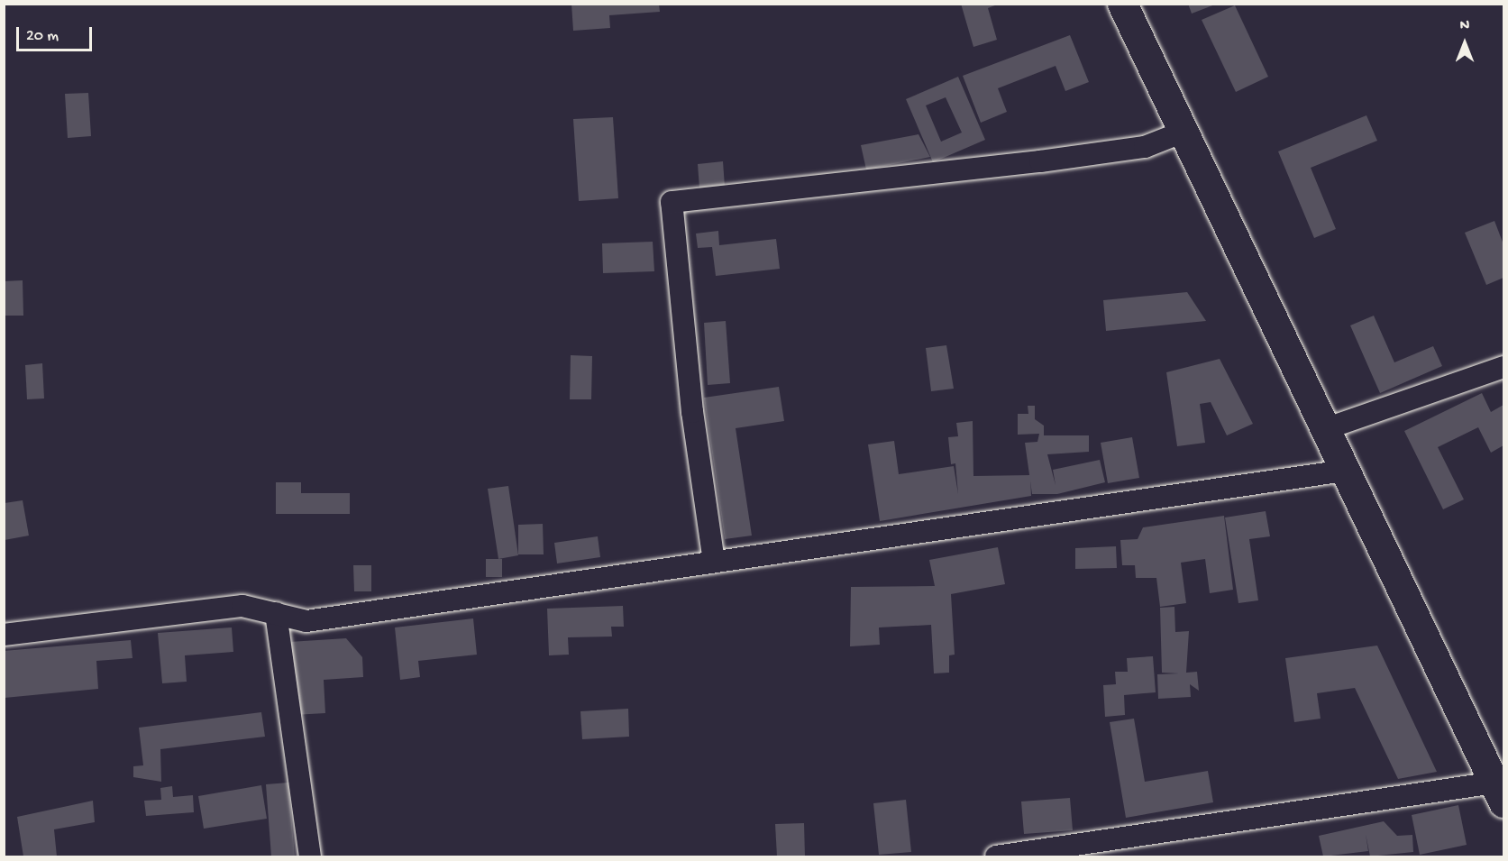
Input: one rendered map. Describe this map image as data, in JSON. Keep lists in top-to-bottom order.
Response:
{
  "scale_bar": "20 m",
  "north": "top"
}
